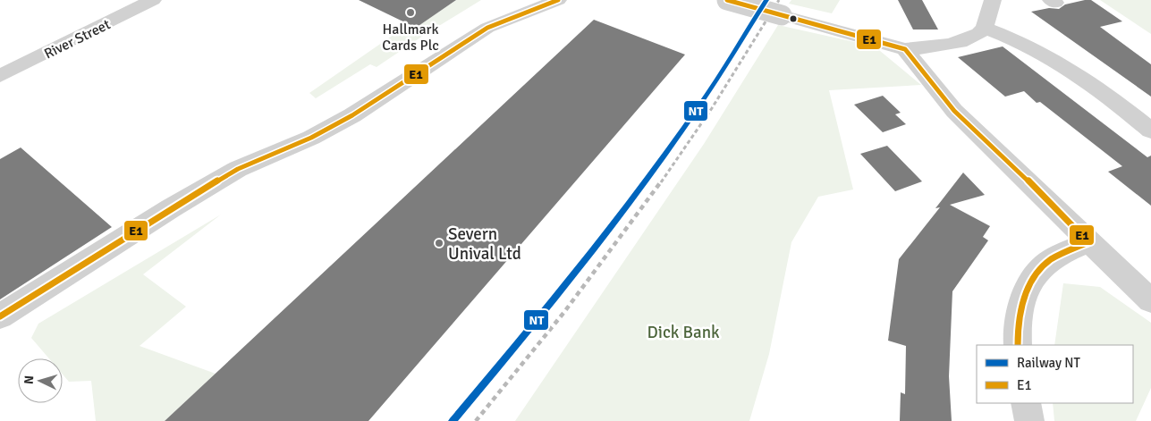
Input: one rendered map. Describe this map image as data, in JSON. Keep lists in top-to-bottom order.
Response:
{
  "streets": {
    "street": ["River Street"]
  },
  "parks": ["Dick Bank"],
  "places": ["Hallmark Cards Plc", "Severn Unival Ltd"],
  "lines": ["rail line NT", "transit line E1"],
  "legend": ["Railway NT", "E1"],
  "north": "left"
}
